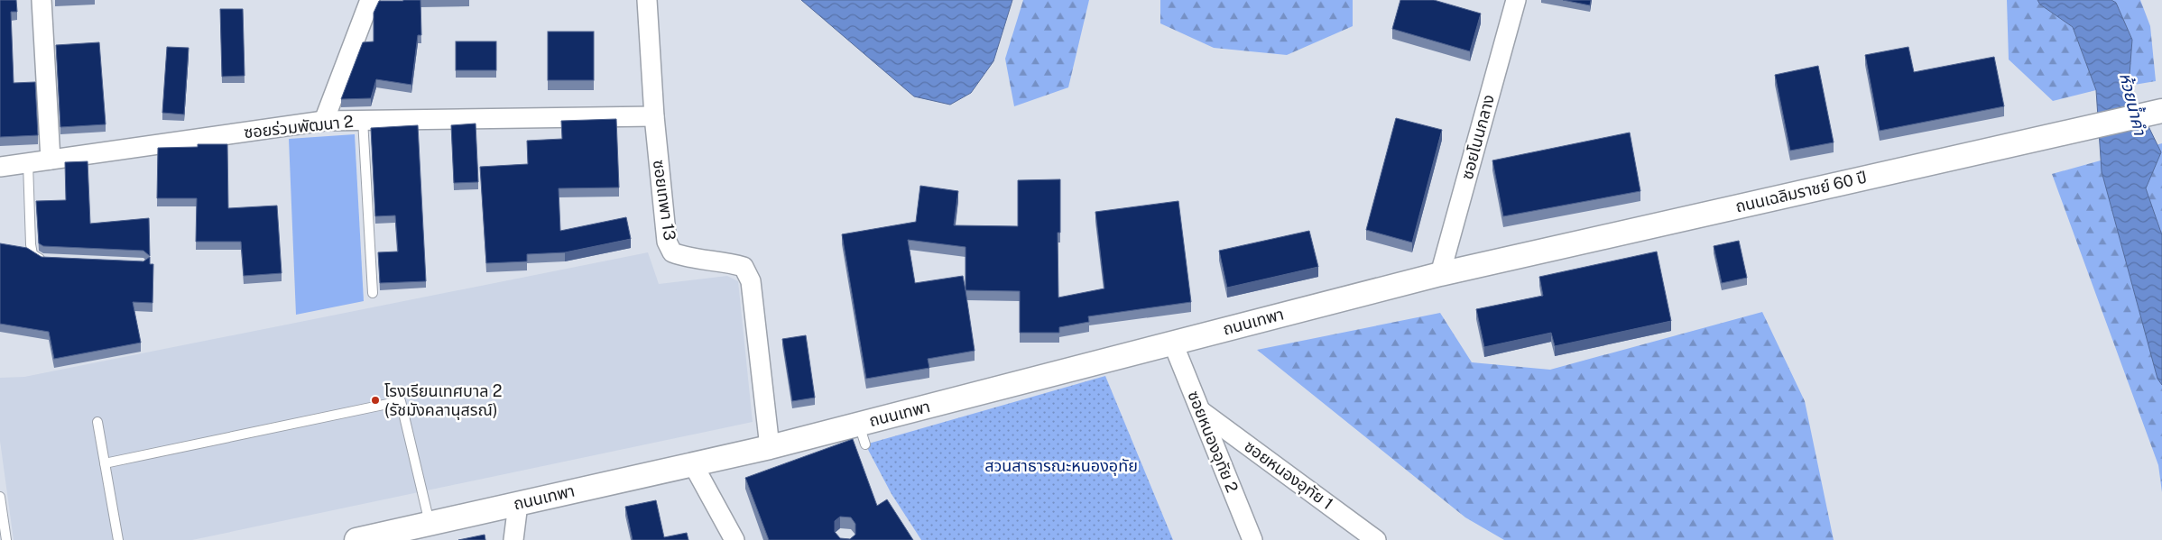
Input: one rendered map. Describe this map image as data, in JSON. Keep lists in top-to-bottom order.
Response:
{
  "streets": {
    "street": [
      "ซอยร่วมพัฒนา 2",
      "ซอยโนนกลาง",
      "ถนนเฉลิมราชย์ 60 ปี",
      "ซอยเทพา 13",
      "ถนนเทพา",
      "ซอยหนองอุทัย 2",
      "ซอยหนองอุทัย 1"
    ]
  },
  "crossings": [
    ["ซอยร่วมพัฒนา 2", "ซอยเทพา 13"],
    ["ซอยโนนกลาง", "ถนนเฉลิมราชย์ 60 ปี"],
    ["ซอยโนนกลาง", "ถนนเทพา"],
    ["ถนนเฉลิมราชย์ 60 ปี", "ถนนเทพา"],
    ["ซอยเทพา 13", "ถนนเทพา"],
    ["ถนนเทพา", "ซอยหนองอุทัย 2"],
    ["ซอยหนองอุทัย 2", "ซอยหนองอุทัย 1"]
  ],
  "water": ["ห้วยน้ำคำ"],
  "parks": ["สวนสาธารณะหนองอุทัย"],
  "places": ["โรงเรียนเทศบาล 2 (รัชมังคลานุสรณ์)"]
}
